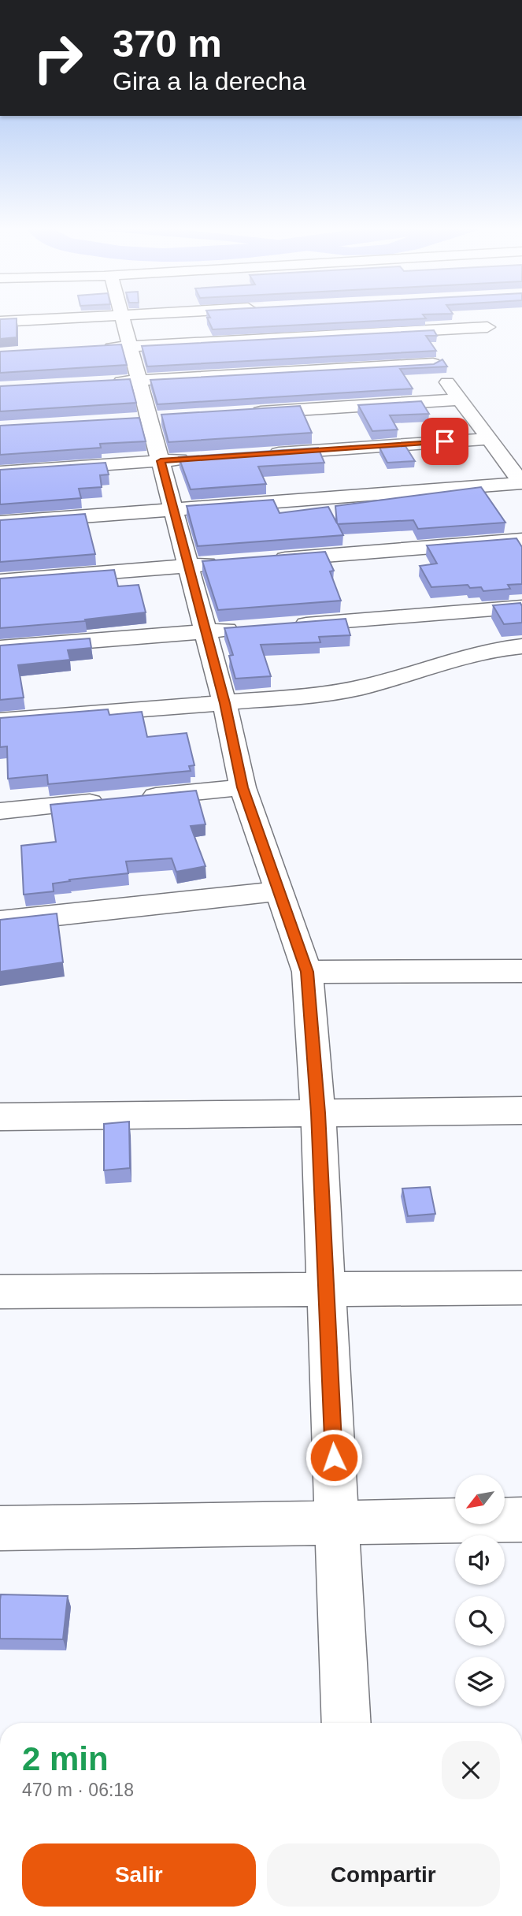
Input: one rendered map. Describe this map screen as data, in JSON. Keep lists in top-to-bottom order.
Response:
{
  "north": "bottom left",
  "page": {
    "turn": ["370 m", "Gira a la derecha"],
    "heading": ["2 min", "470 m · 06:18"],
    "buttons": ["Salir", "Compartir"]
  }
}
